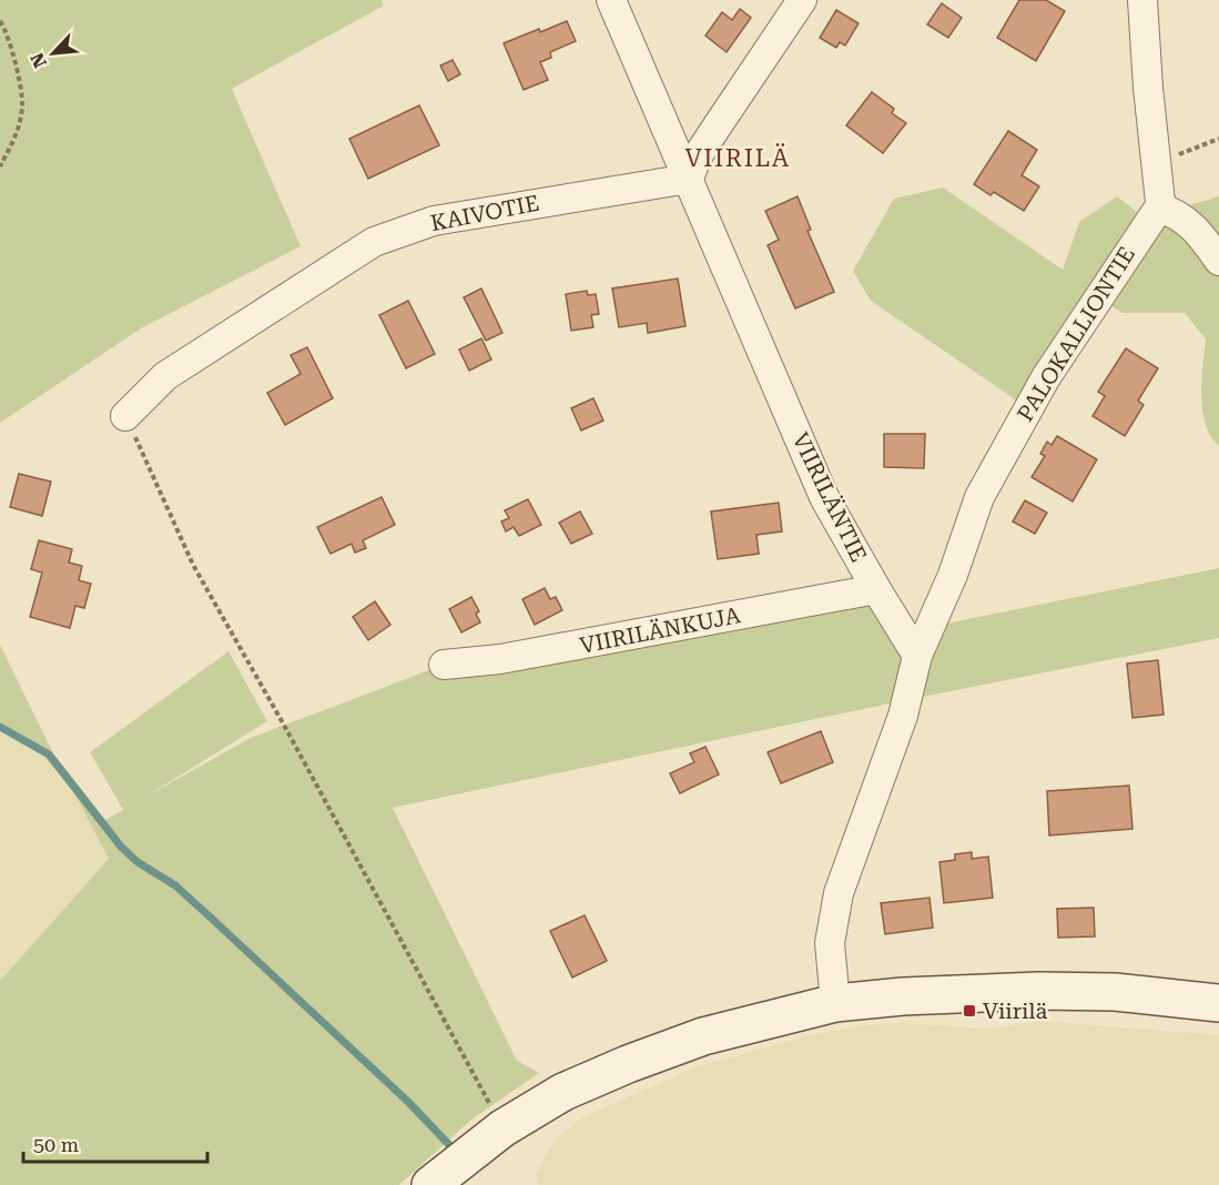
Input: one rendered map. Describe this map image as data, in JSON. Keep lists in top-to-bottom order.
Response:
{
  "streets": {
    "street": [
      "KAIVOTIE",
      "PALOKALLIONTIE",
      "VIIRILÄNTIE",
      "VIIRILÄNKUJA"
    ]
  },
  "crossings": [
    ["KAIVOTIE", "VIIRILÄNTIE"],
    ["PALOKALLIONTIE", "VIIRILÄNTIE"],
    ["VIIRILÄNTIE", "VIIRILÄNKUJA"]
  ],
  "districts": ["VIIRILÄ"],
  "places": {
    "transit": ["Viirilä"]
  },
  "scale_bar": "50 m",
  "north": "bottom left"
}
